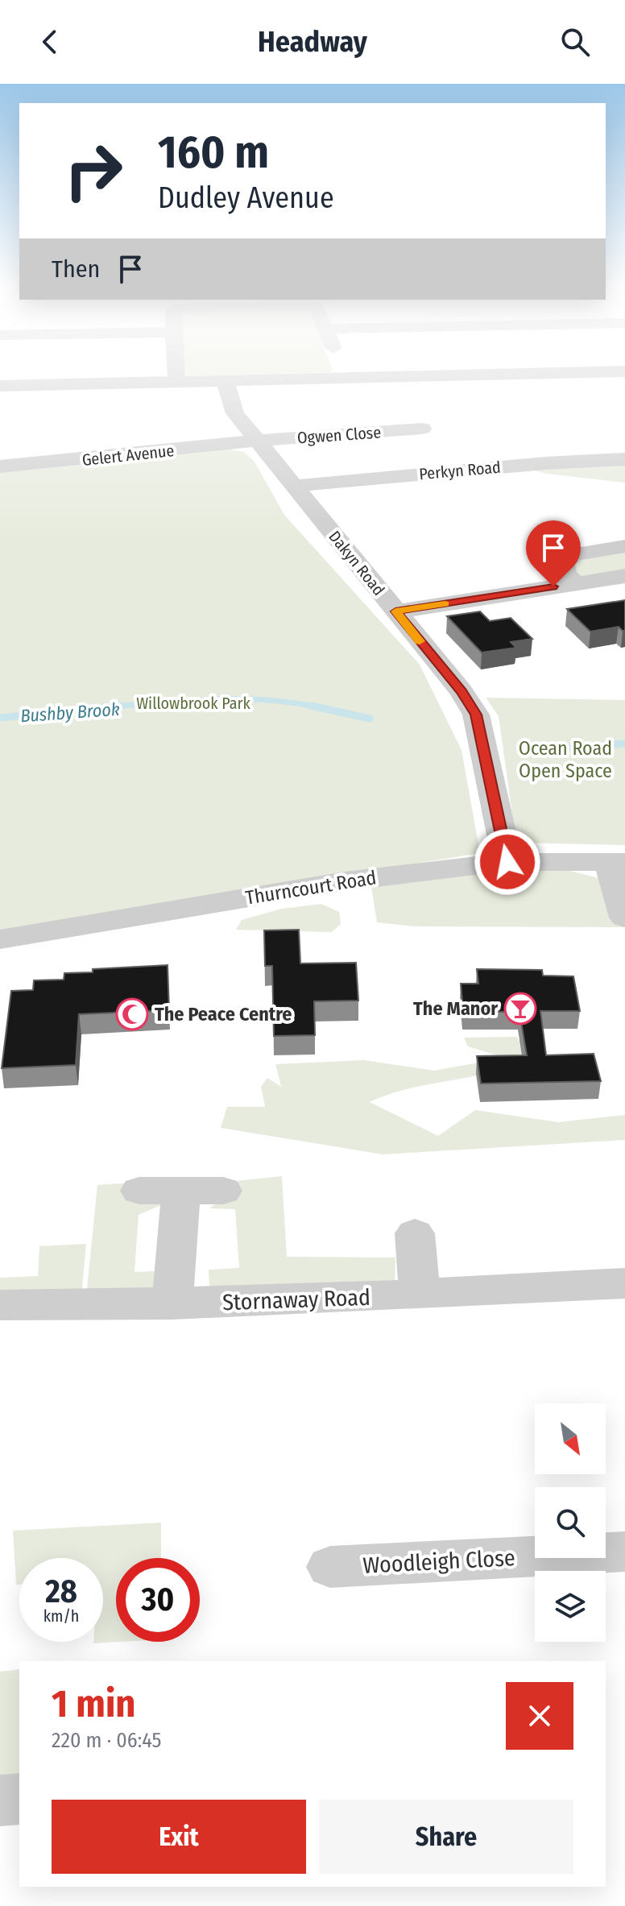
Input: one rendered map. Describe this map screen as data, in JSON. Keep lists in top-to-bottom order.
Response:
{
  "streets": {
    "street": [
      "Ogwen Close",
      "Gelert Avenue",
      "Perkyn Road",
      "Dakyn Road",
      "Thurncourt Road",
      "Stornaway Road",
      "Woodleigh Close"
    ]
  },
  "crossings": [
    ["Ogwen Close", "Gelert Avenue"],
    ["Ogwen Close", "Dakyn Road"],
    ["Gelert Avenue", "Dakyn Road"],
    ["Perkyn Road", "Dakyn Road"],
    ["Dakyn Road", "Thurncourt Road"]
  ],
  "water": ["Bushby Brook"],
  "parks": ["Willowbrook Park", "Ocean Road Open Space"],
  "places": {
    "bar": ["The Manor"],
    "mosque": ["The Peace Centre"]
  },
  "north": "bottom right",
  "page": {
    "header": "Headway",
    "turn": ["160 m", "Dudley Avenue"],
    "then": "Then",
    "speed": "28 km/h",
    "limit": "30",
    "heading": ["1 min", "220 m · 06:45"],
    "buttons": ["Exit", "Share"]
  }
}
